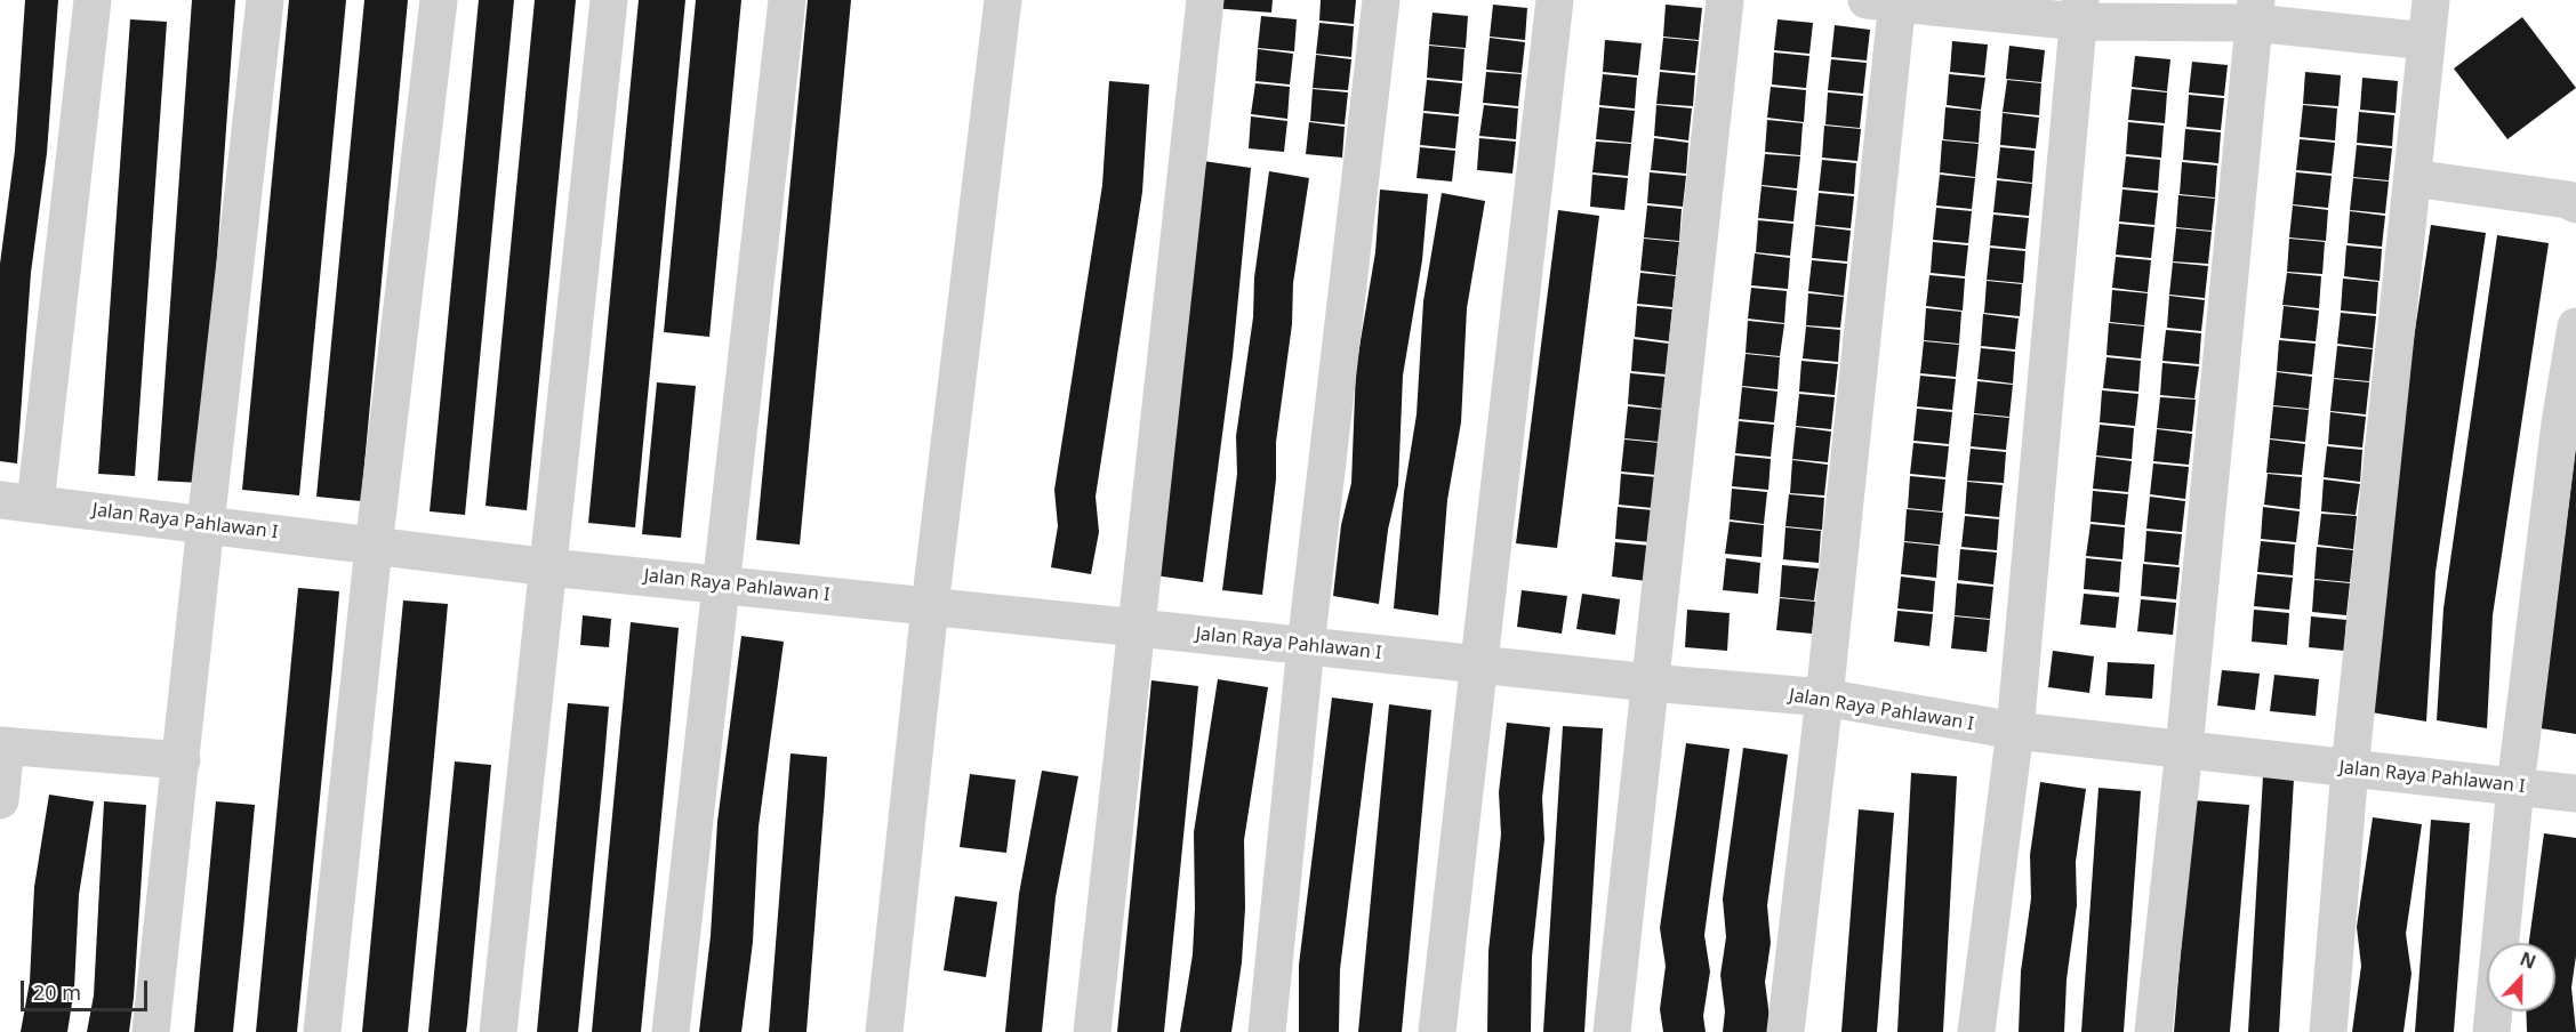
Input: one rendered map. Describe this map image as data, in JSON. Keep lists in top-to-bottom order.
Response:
{
  "streets": {
    "street": ["Jalan Raya Pahlawan I"]
  },
  "scale_bar": "20 m",
  "north": "top"
}
